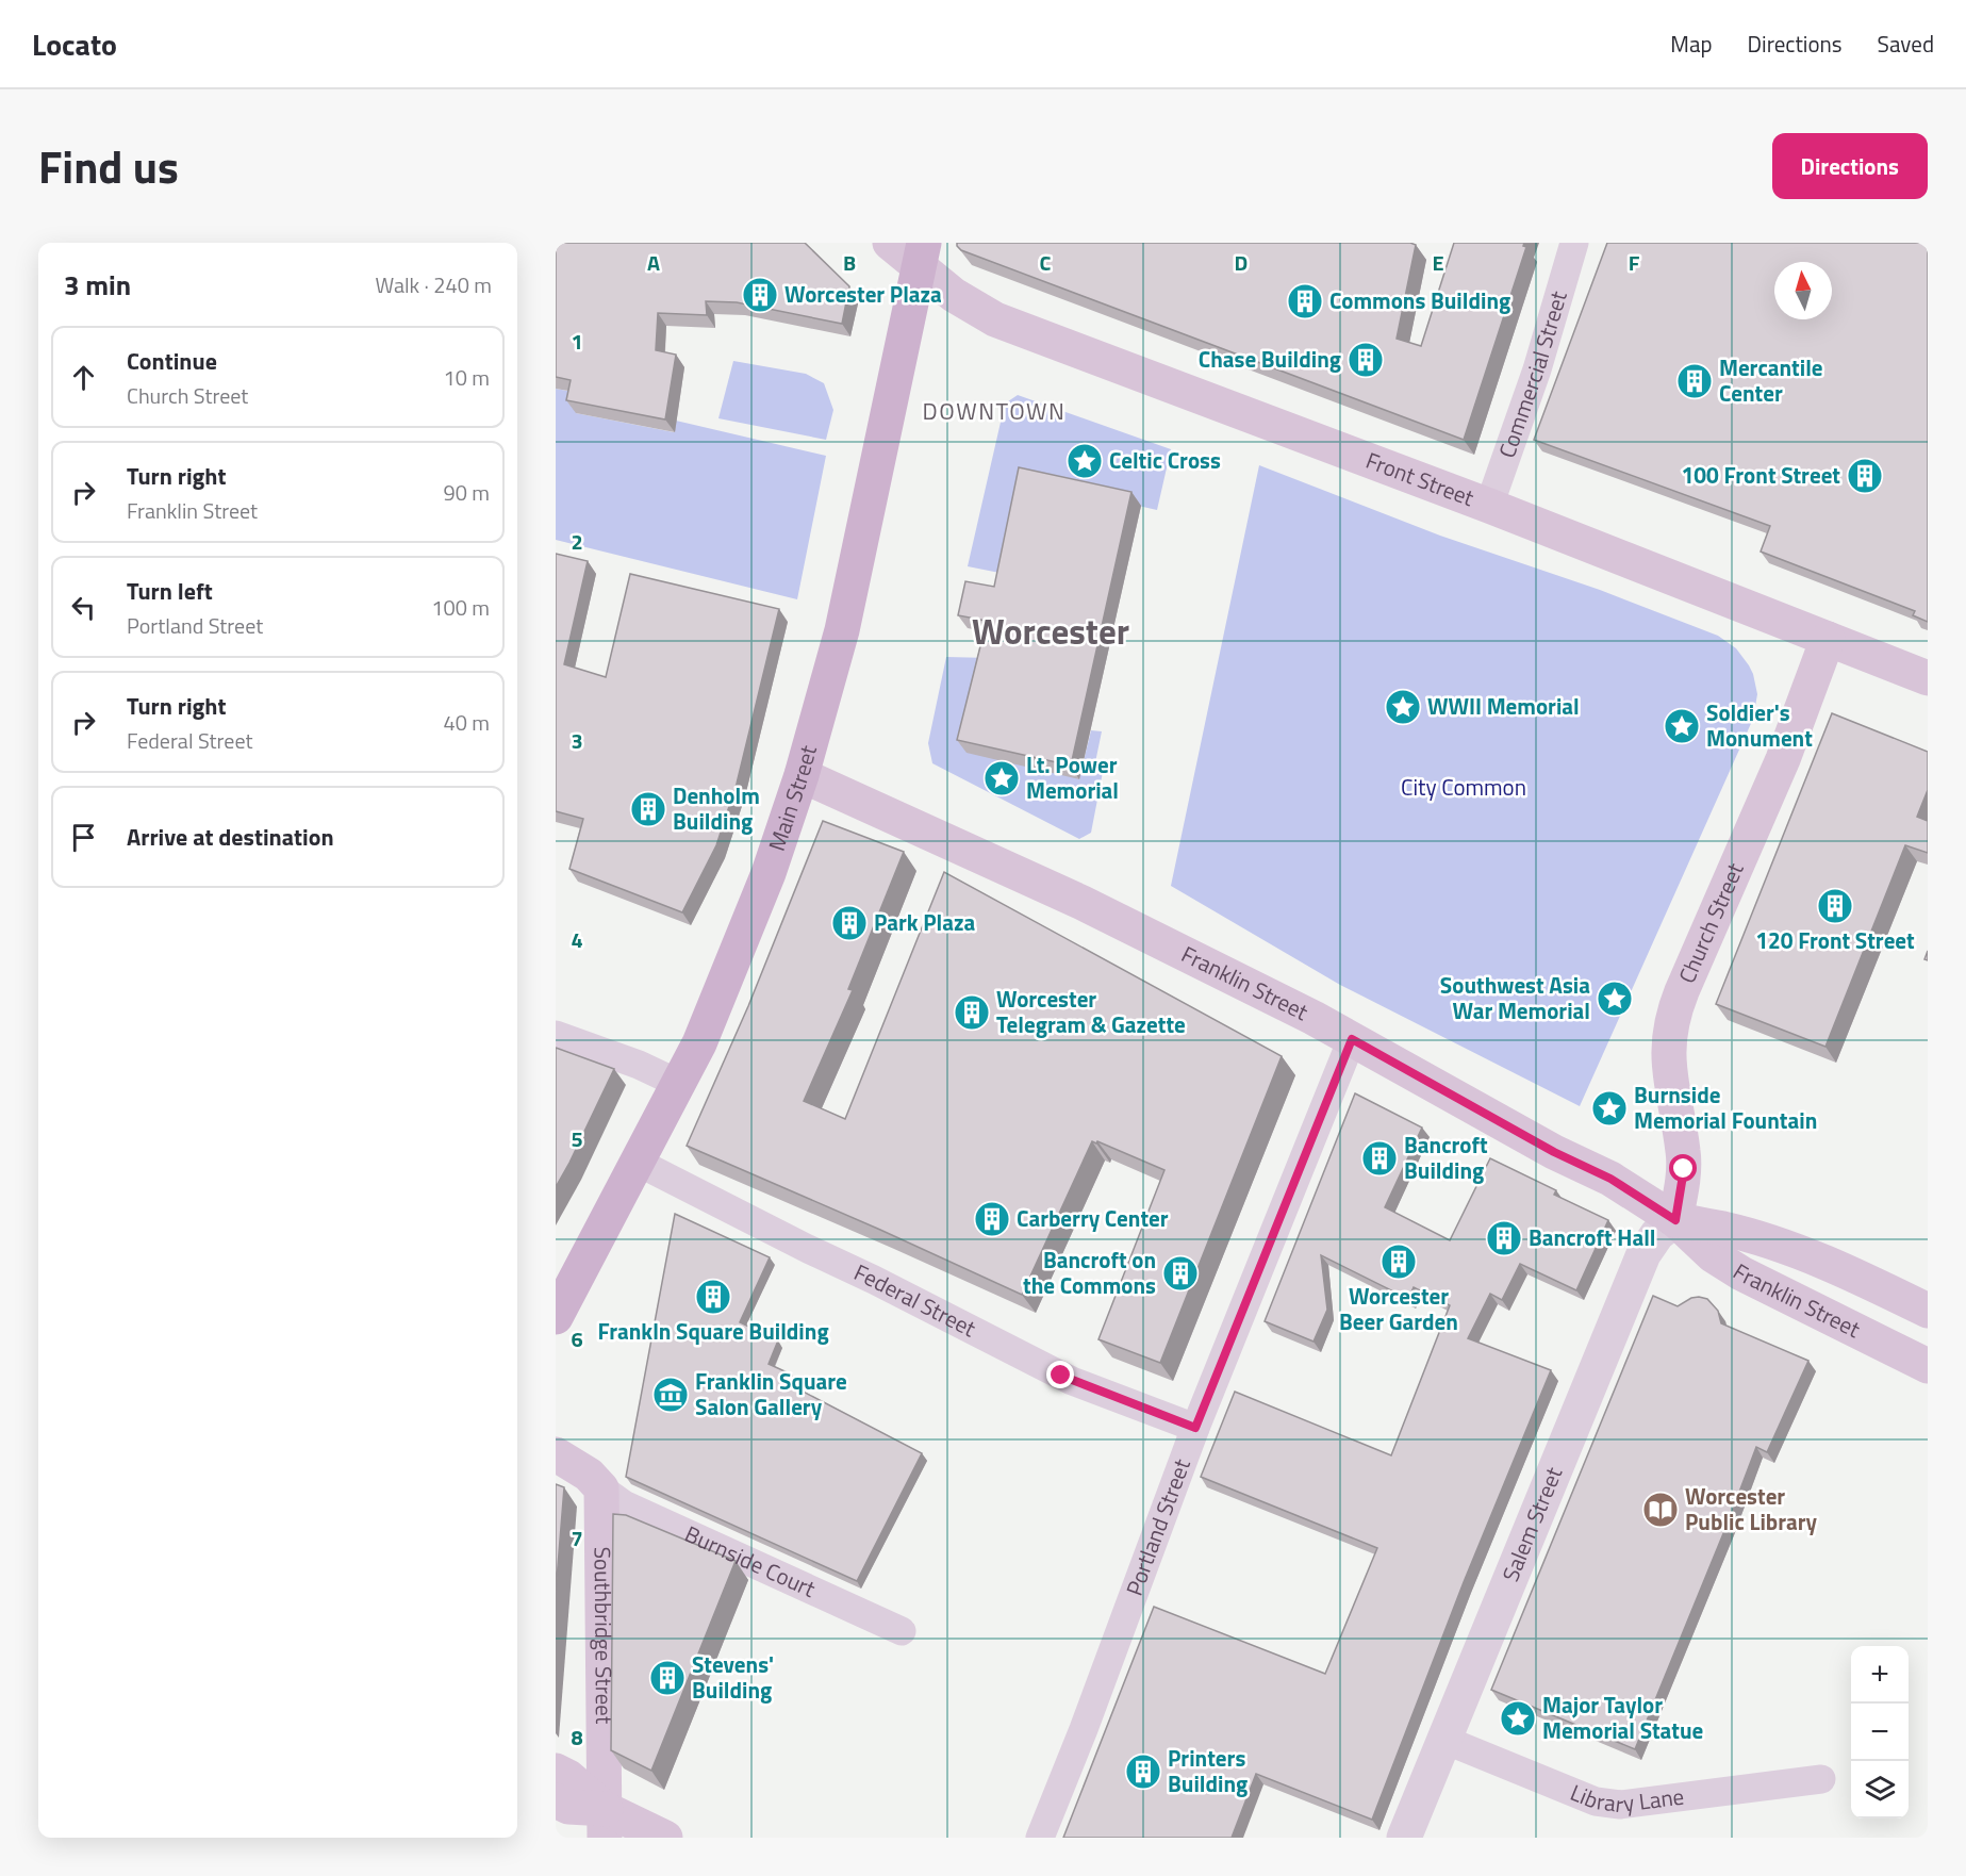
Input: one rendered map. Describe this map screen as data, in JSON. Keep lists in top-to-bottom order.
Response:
{
  "streets": {
    "main road": [
      "Front Street",
      "Main Street",
      "Church Street",
      "Franklin Street",
      "Southbridge Street"
    ],
    "street": [
      "Commercial Street",
      "Federal Street",
      "Salem Street",
      "Portland Street",
      "Burnside Court",
      "Library Lane"
    ]
  },
  "crossings": [
    ["Commercial Street", "Front Street"],
    ["Front Street", "Main Street"],
    ["Front Street", "Church Street"],
    ["Main Street", "Franklin Street"],
    ["Main Street", "Federal Street"],
    ["Church Street", "Franklin Street"],
    ["Church Street", "Salem Street"],
    ["Franklin Street", "Salem Street"],
    ["Franklin Street", "Portland Street"],
    ["Federal Street", "Portland Street"],
    ["Salem Street", "Library Lane"],
    ["Burnside Court", "Southbridge Street"]
  ],
  "districts": ["DOWNTOWN", "Worcester"],
  "parks": ["City Common"],
  "places": {
    "building": [
      "Worcester Plaza",
      "Commons Building",
      "Chase Building",
      "Mercantile Center",
      "100 Front Street",
      "Denholm Building",
      "120 Front Street",
      "Park Plaza",
      "Worcester Telegram & Gazette",
      "Bancroft Building",
      "Carberry Center",
      "Bancroft Hall",
      "Worcester Beer Garden",
      "Bancroft on the Commons",
      "Frankln Square Building",
      "Stevens' Building",
      "Printers Building"
    ],
    "place": [
      "Celtic Cross",
      "WWII Memorial",
      "Soldier's Monument",
      "Lt. Power Memorial",
      "Southwest Asia War Memorial",
      "Burnside Memorial Fountain",
      "Major Taylor Memorial Statue"
    ],
    "museum": ["Franklin Square Salon Gallery"],
    "library": ["Worcester Public Library"]
  },
  "north": "top",
  "page": {
    "header": "Locato",
    "nav": ["Map", "Directions", "Saved"],
    "title": "Find us",
    "buttons": "Directions",
    "heading": ["3 min", "Walk · 240 m"],
    "list": [
      ["Continue", "Church Street", "10 m"],
      ["Turn right", "Franklin Street", "90 m"],
      ["Turn left", "Portland Street", "100 m"],
      ["Turn right", "Federal Street", "40 m"],
      "Arrive at destination"
    ],
    "map_buttons": ["+", "−"]
  },
  "grid": {
    "columns": [
      "A",
      "B",
      "C",
      "D",
      "E",
      "F"
    ],
    "rows": [
      "1",
      "2",
      "3",
      "4",
      "5",
      "6",
      "7",
      "8"
    ]
  }
}
